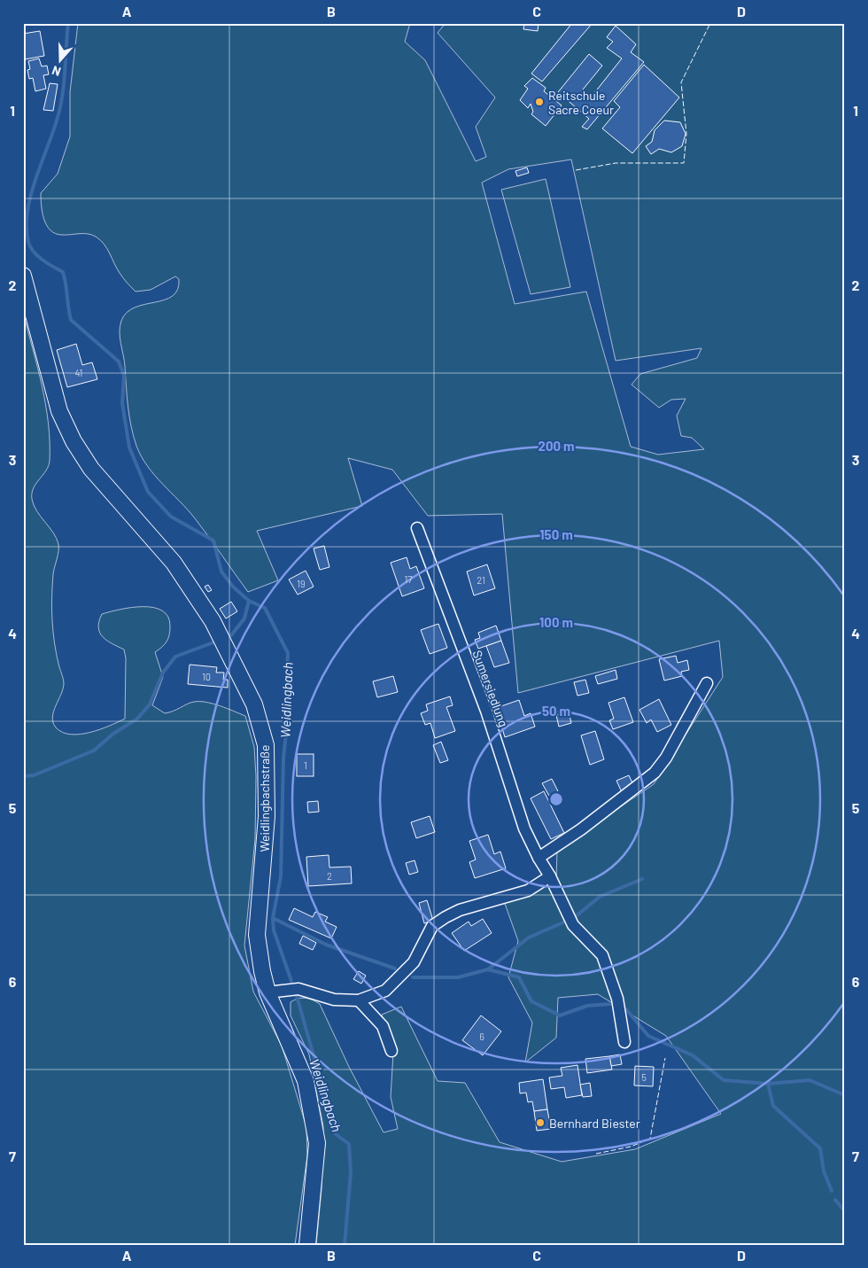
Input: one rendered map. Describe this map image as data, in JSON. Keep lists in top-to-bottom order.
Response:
{
  "streets": {
    "main road": ["Weidlingbachstraße"],
    "street": ["Sumersiedlung"]
  },
  "water": ["Weidlingbach"],
  "places": ["Reitschule Sacre Coeur", "Bernhard Biester"],
  "house_numbers": [
    "41",
    "17",
    "21",
    "19",
    "10",
    "1",
    "2",
    "6",
    "5"
  ],
  "north": "bottom",
  "grid": {
    "columns": [
      "A",
      "B",
      "C",
      "D"
    ],
    "rows": [
      "1",
      "2",
      "3",
      "4",
      "5",
      "6",
      "7"
    ]
  },
  "rings": [
    "200 m",
    "150 m",
    "100 m",
    "50 m"
  ]
}
